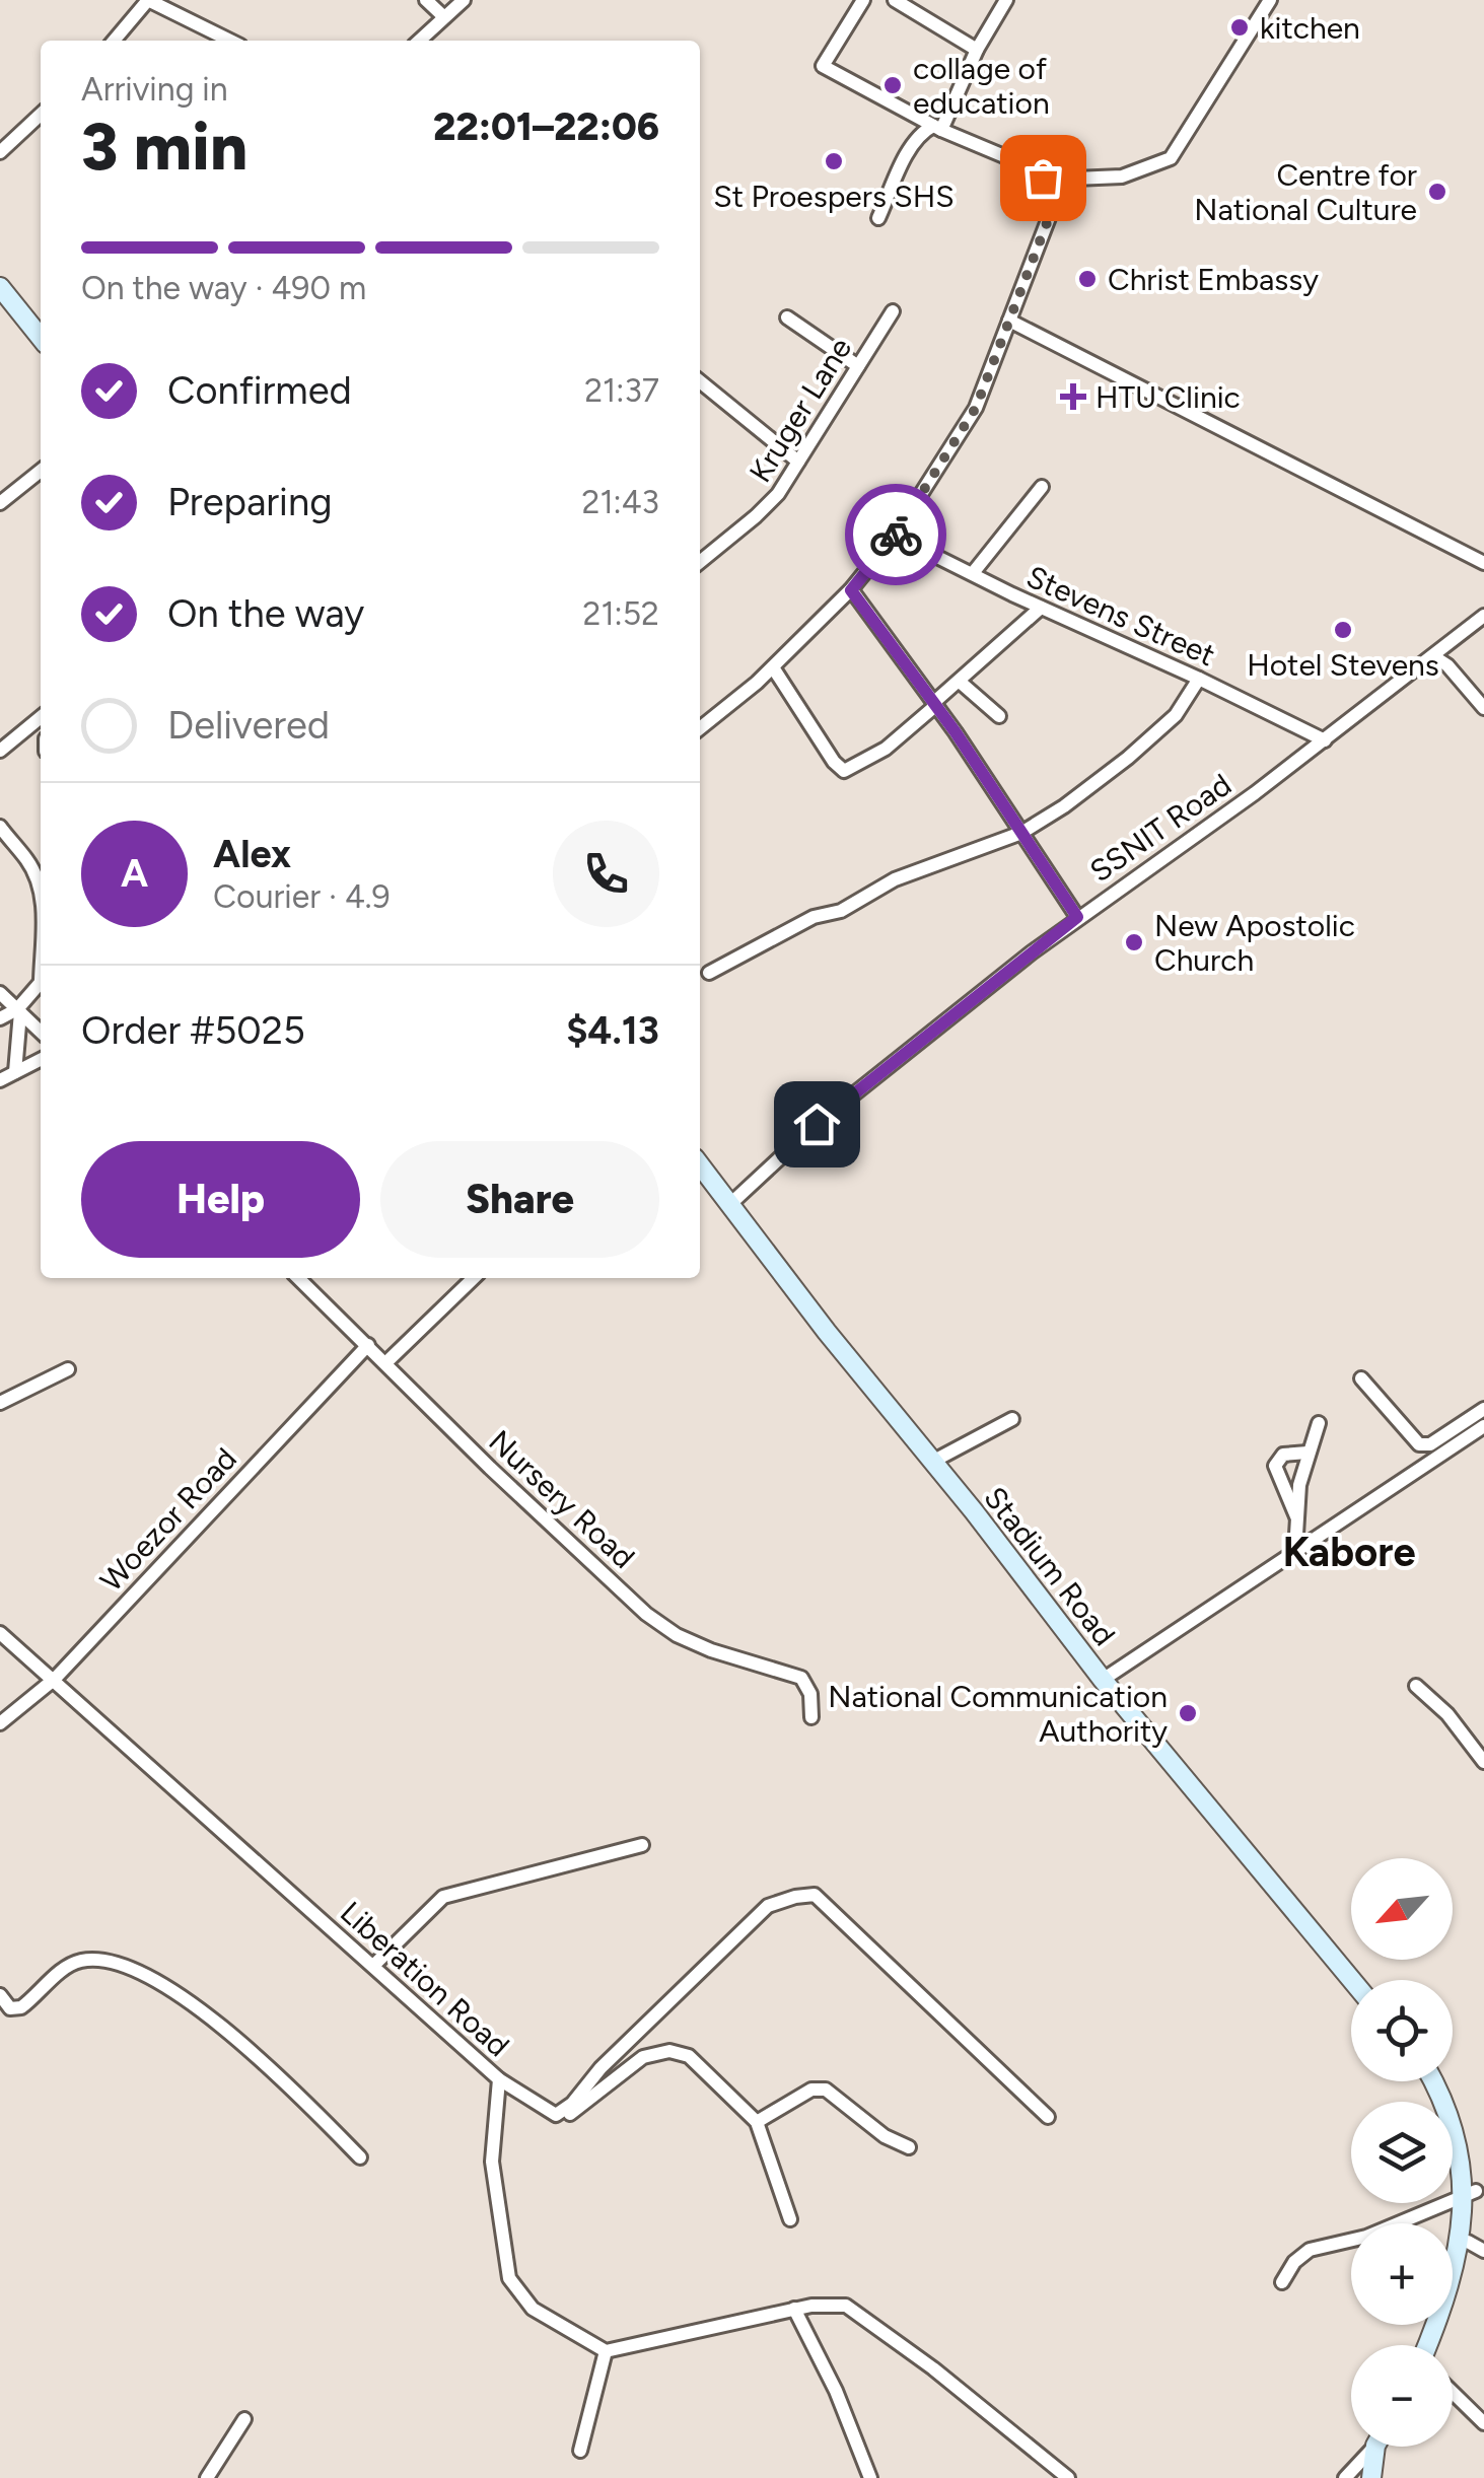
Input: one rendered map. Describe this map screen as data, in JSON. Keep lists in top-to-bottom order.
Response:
{
  "streets": {
    "main road": ["Stadium Road"],
    "street": [
      "Kruger Lane",
      "Stevens Street",
      "SSNIT Road",
      "Nursery Road",
      "Woezor Road",
      "Liberation Road"
    ]
  },
  "crossings": [
    ["Stevens Street", "SSNIT Road"],
    ["SSNIT Road", "Stadium Road"],
    ["Nursery Road", "Woezor Road"],
    ["Woezor Road", "Liberation Road"]
  ],
  "districts": ["Kabore"],
  "places": {
    "other": [
      "kitchen",
      "collage of education",
      "St Proespers SHS",
      "Centre for National Culture",
      "Christ Embassy",
      "Hotel Stevens",
      "New Apostolic Church",
      "National Communication Authority"
    ],
    "health": ["HTU Clinic"]
  },
  "north": "bottom left",
  "page": {
    "heading": ["3 min", "Arriving in", "22:01–22:06"],
    "panel": [
      "Alex",
      "Courier · 4.9",
      "Order #5025",
      "$4.13"
    ],
    "bar": "On the way · 490 m",
    "list": [
      ["Confirmed", "21:37"],
      ["Preparing", "21:43"],
      ["On the way", "21:52"],
      "Delivered"
    ],
    "round": "A",
    "buttons": ["Help", "Share"],
    "map_buttons": ["+", "−"]
  }
}
